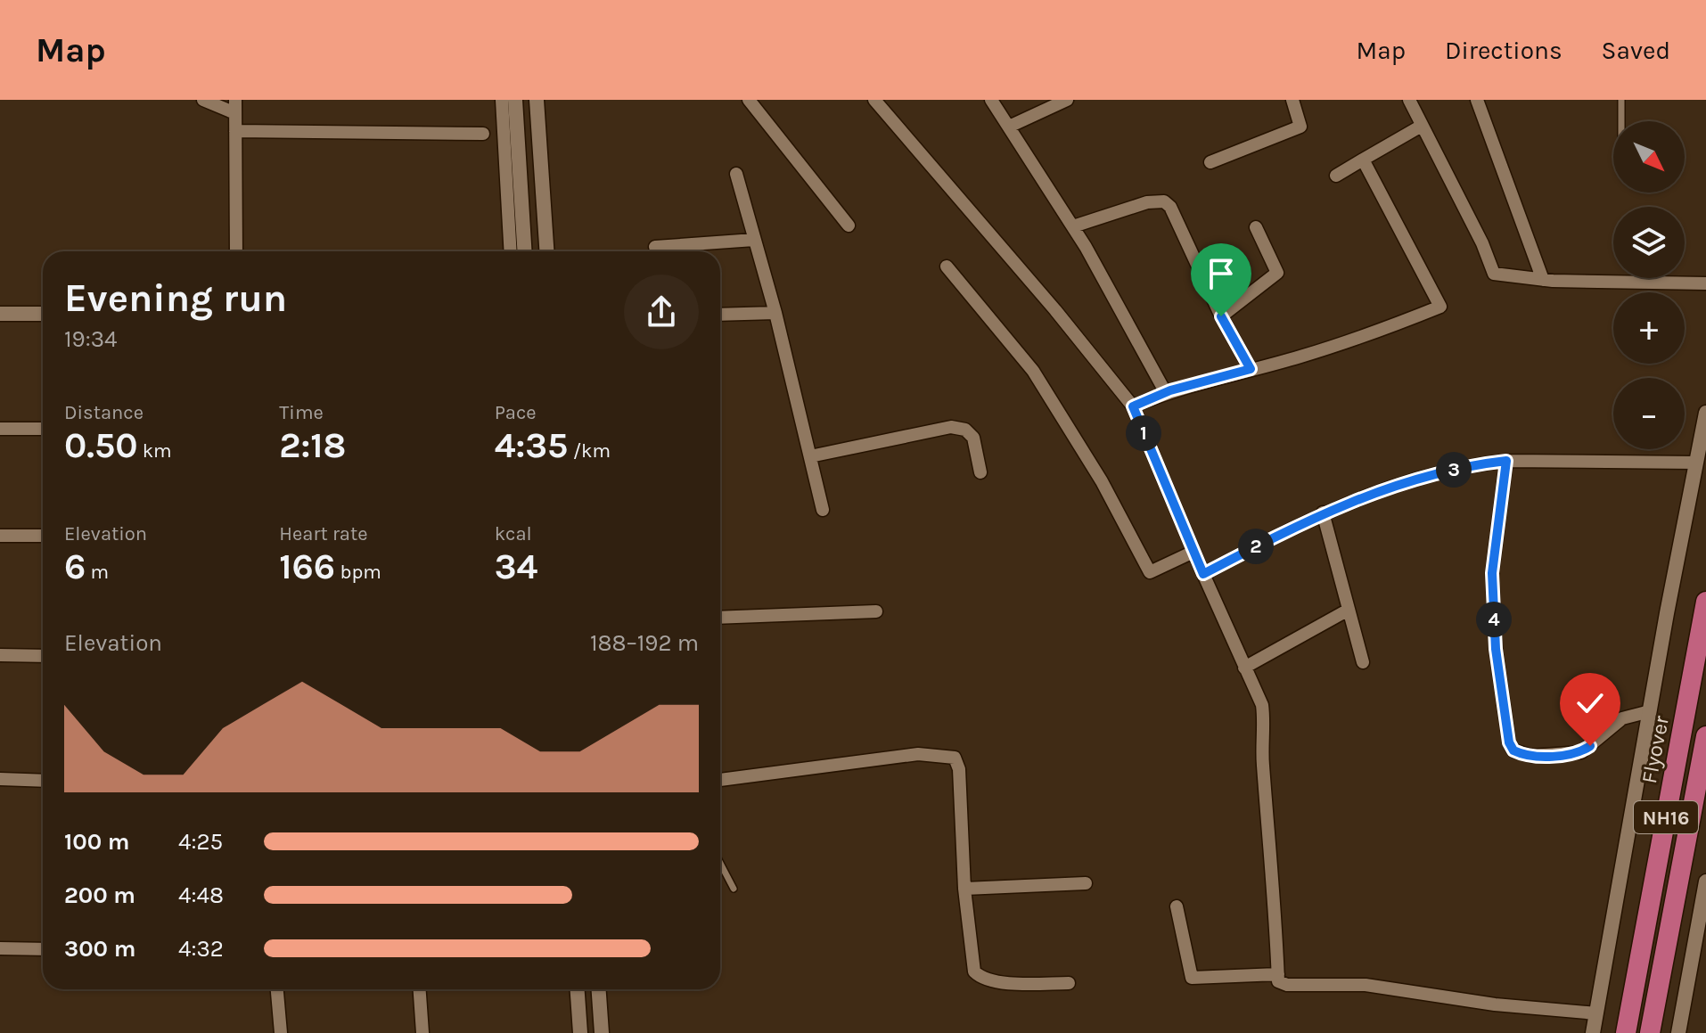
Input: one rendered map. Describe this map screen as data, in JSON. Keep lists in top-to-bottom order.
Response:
{
  "streets": {
    "highway": ["Flyover", "NH16"]
  },
  "north": "bottom right",
  "page": {
    "header": "Map",
    "nav": ["Map", "Directions", "Saved"],
    "map_buttons": ["+", "−"],
    "heading": ["Evening run", "19:34"],
    "stats": [
      ["Distance", "0.50 km"],
      ["Time", "2:18"],
      ["Pace", "4:35 /km"],
      ["Elevation", "6 m"],
      ["Heart rate", "166 bpm"],
      ["kcal", "34"]
    ],
    "pins": [
      "1",
      "3",
      "2",
      "4"
    ],
    "chart": ["Elevation", "188–192 m"],
    "list": [
      {
        "name": "100 m",
        "note": "4:25"
      },
      {
        "name": "200 m",
        "note": "4:48"
      },
      {
        "name": "300 m",
        "note": "4:32"
      }
    ]
  }
}
